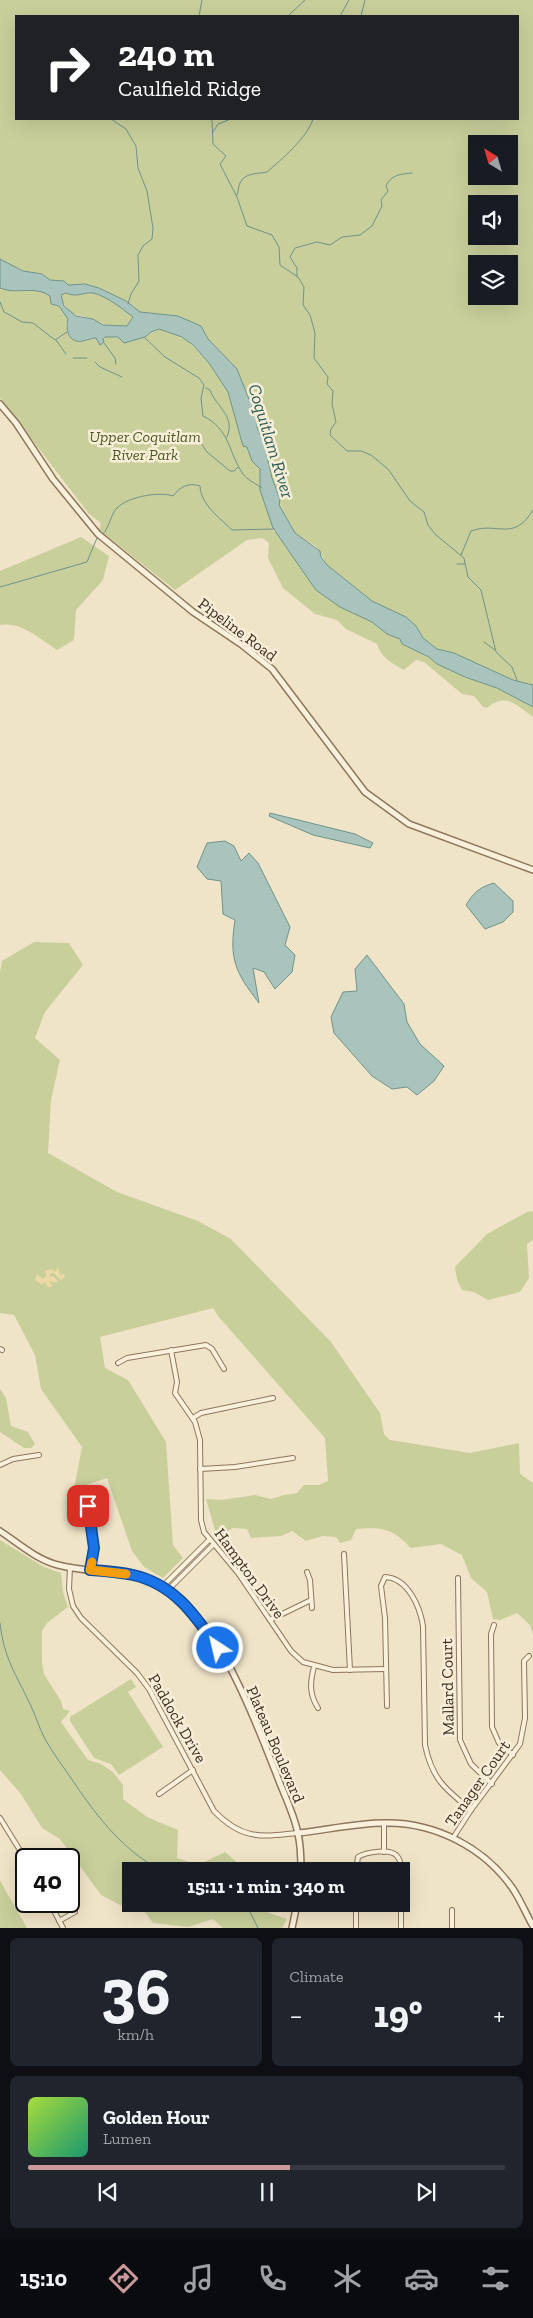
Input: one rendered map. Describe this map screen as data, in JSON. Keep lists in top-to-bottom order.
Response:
{
  "streets": {
    "street": [
      "Pipeline Road",
      "Hampton Drive",
      "Mallard Court",
      "Paddock Drive",
      "Plateau Boulevard",
      "Tanager Court"
    ]
  },
  "crossings": [
    ["Mallard Court", "Tanager Court"],
    ["Paddock Drive", "Plateau Boulevard"]
  ],
  "water": ["Coquitlam River"],
  "parks": ["Upper Coquitlam River Park"],
  "north": "top left",
  "page": {
    "turn": ["240 m", "Caulfield Ridge"],
    "limit": "40",
    "trip": "15:11 · 1 min · 340 m",
    "tile": [
      ["36", "km/h"],
      "Climate"
    ],
    "heat": ["−", "19°", "+"],
    "song": ["Golden Hour", "Lumen"],
    "tabs": "15:10"
  }
}
